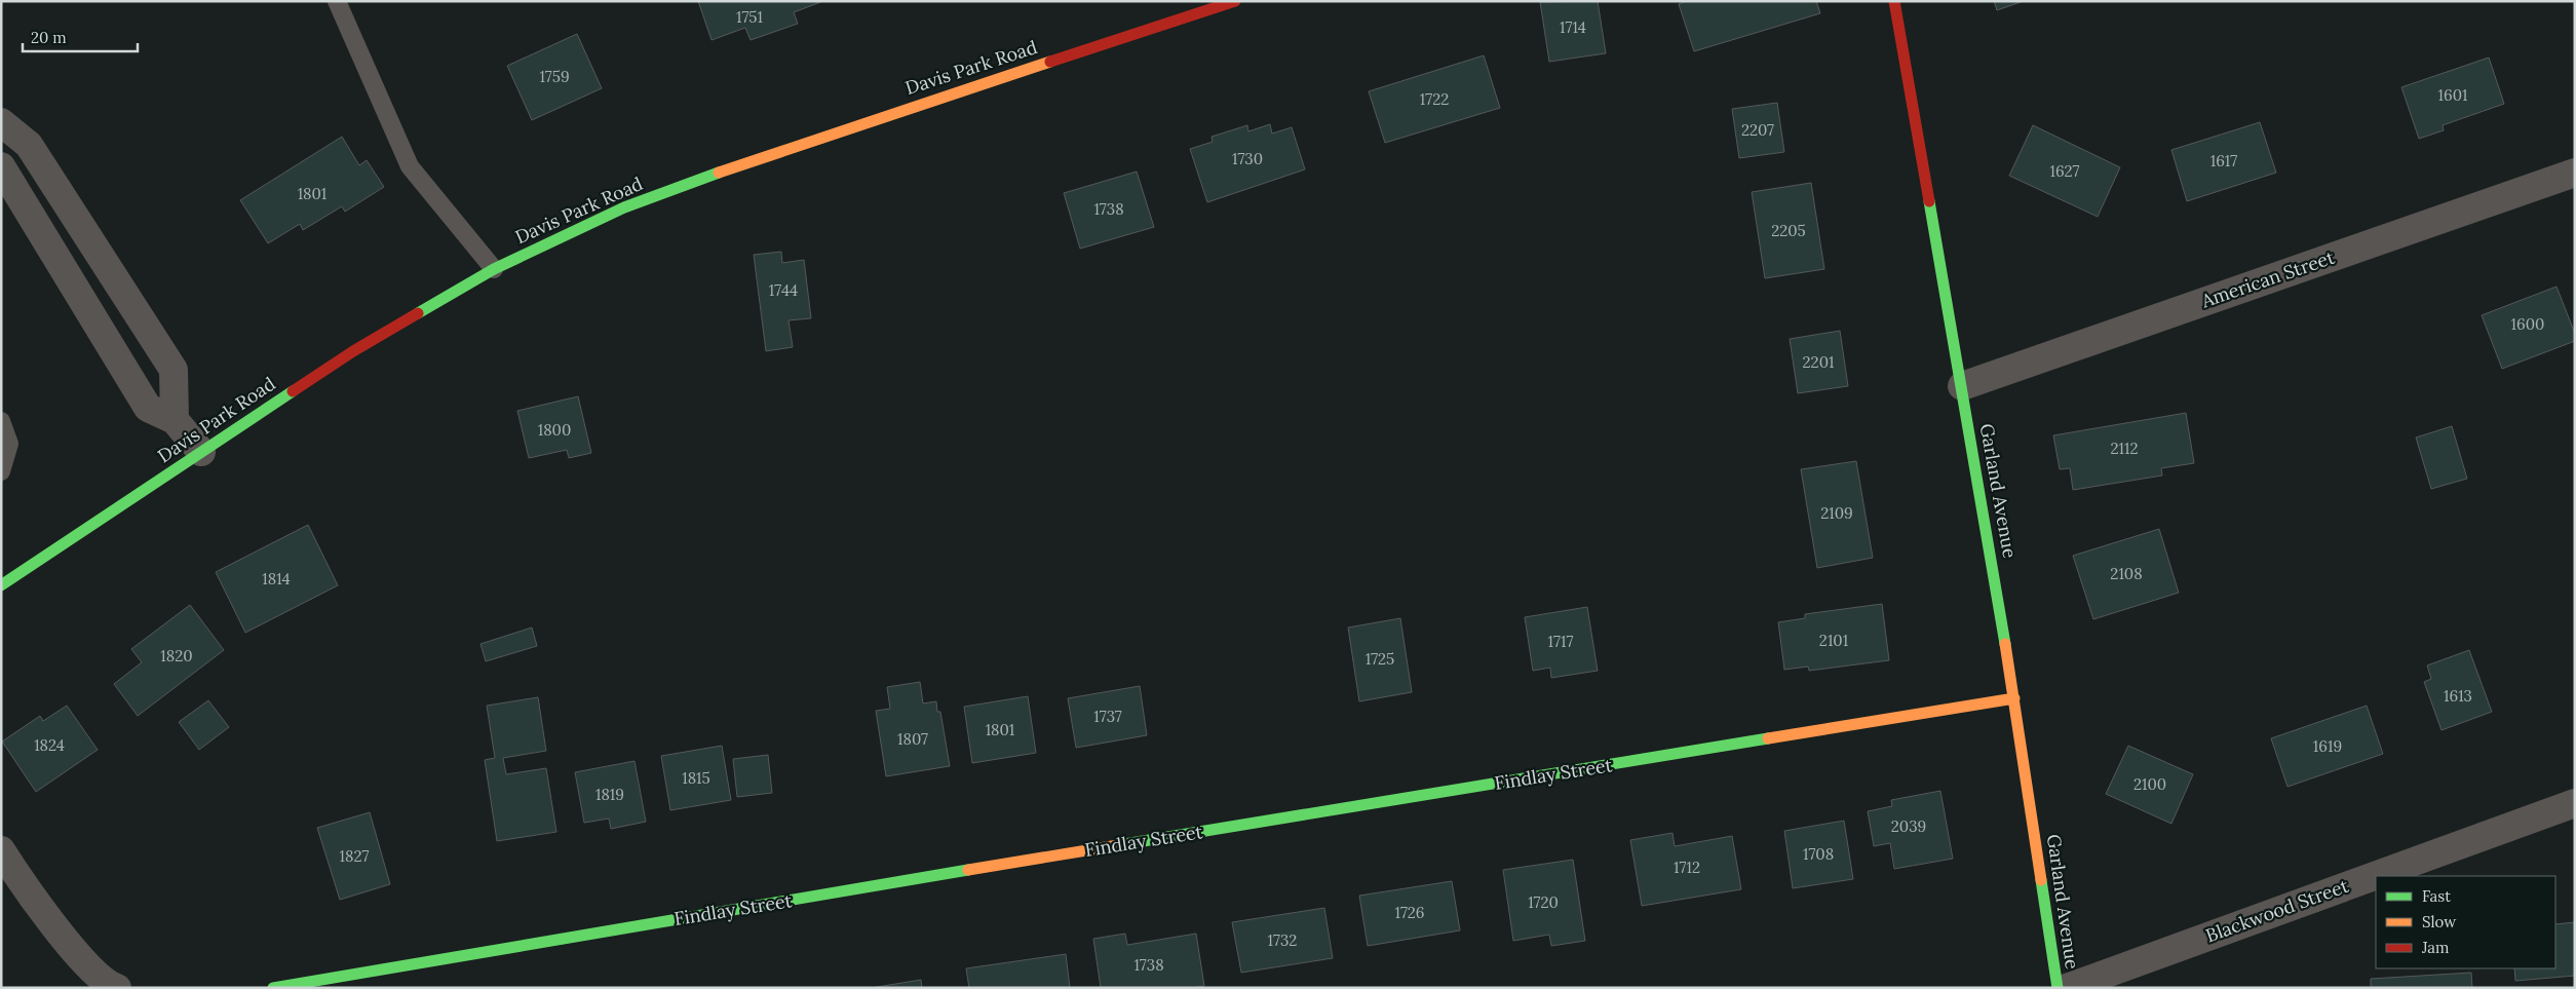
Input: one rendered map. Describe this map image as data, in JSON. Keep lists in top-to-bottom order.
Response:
{
  "streets": {
    "street": [
      "Davis Park Road",
      "American Street",
      "Garland Avenue",
      "Findlay Street",
      "Blackwood Street"
    ]
  },
  "crossings": [
    ["American Street", "Garland Avenue"],
    ["Garland Avenue", "Findlay Street"]
  ],
  "house_numbers": [
    "1751",
    "1714",
    "1759",
    "1601",
    "1722",
    "2207",
    "1730",
    "1617",
    "1627",
    "1801",
    "1738",
    "2205",
    "1744",
    "1600",
    "2201",
    "1800",
    "2112",
    "2109",
    "2108",
    "1814",
    "2101",
    "1717",
    "1820",
    "1725",
    "1613",
    "1737",
    "1801",
    "1807",
    "1824",
    "1619",
    "1815",
    "2100",
    "1819",
    "2039",
    "1708",
    "1827",
    "1712",
    "1720",
    "1726",
    "1732",
    "1738"
  ],
  "legend": ["Fast", "Slow", "Jam"],
  "scale_bar": "20 m"
}
